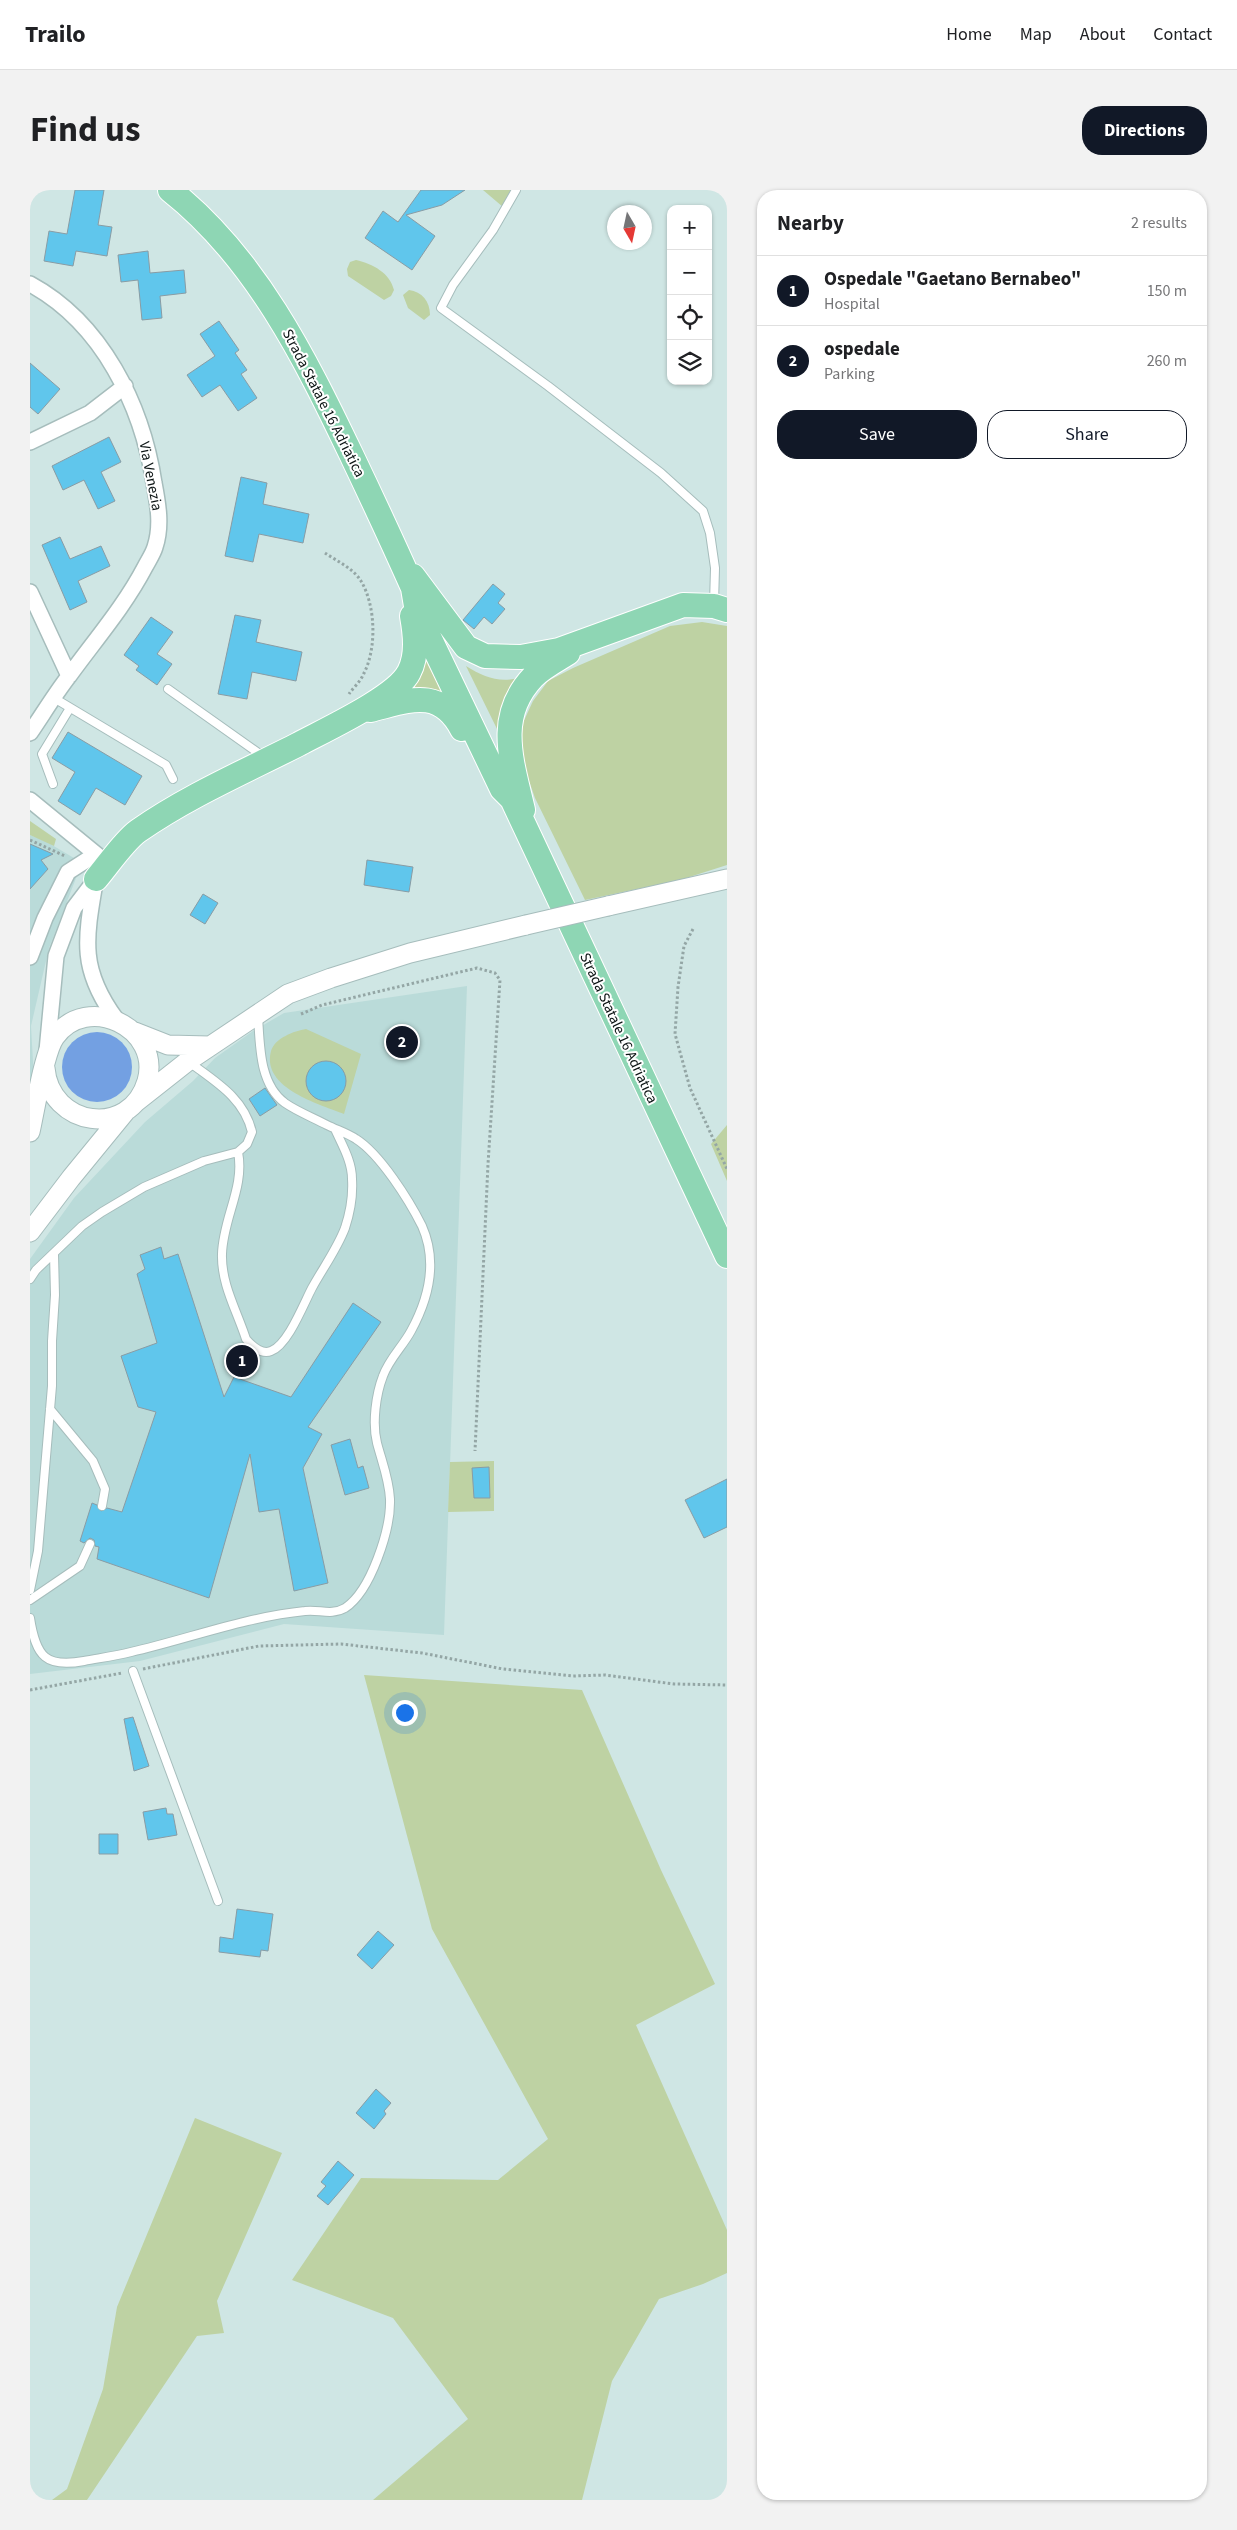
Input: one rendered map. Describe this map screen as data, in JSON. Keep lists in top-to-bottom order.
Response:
{
  "streets": {
    "main road": ["Strada Statale 16 Adriatica"],
    "street": ["Via Venezia"]
  },
  "north": "bottom",
  "page": {
    "header": "Trailo",
    "nav": [
      "Home",
      "Map",
      "About",
      "Contact"
    ],
    "title": "Find us",
    "buttons": [
      "Directions",
      ["Save", "Share"]
    ],
    "heading": ["Nearby", "2 results"],
    "map_buttons": ["+", "−"],
    "list": [
      {
        "mark": "1",
        "name": "Ospedale \"Gaetano Bernabeo\"",
        "note": "Hospital",
        "value": "150 m"
      },
      {
        "mark": "2",
        "name": "ospedale",
        "note": "Parking",
        "value": "260 m"
      }
    ],
    "pins": ["2", "1"]
  }
}
